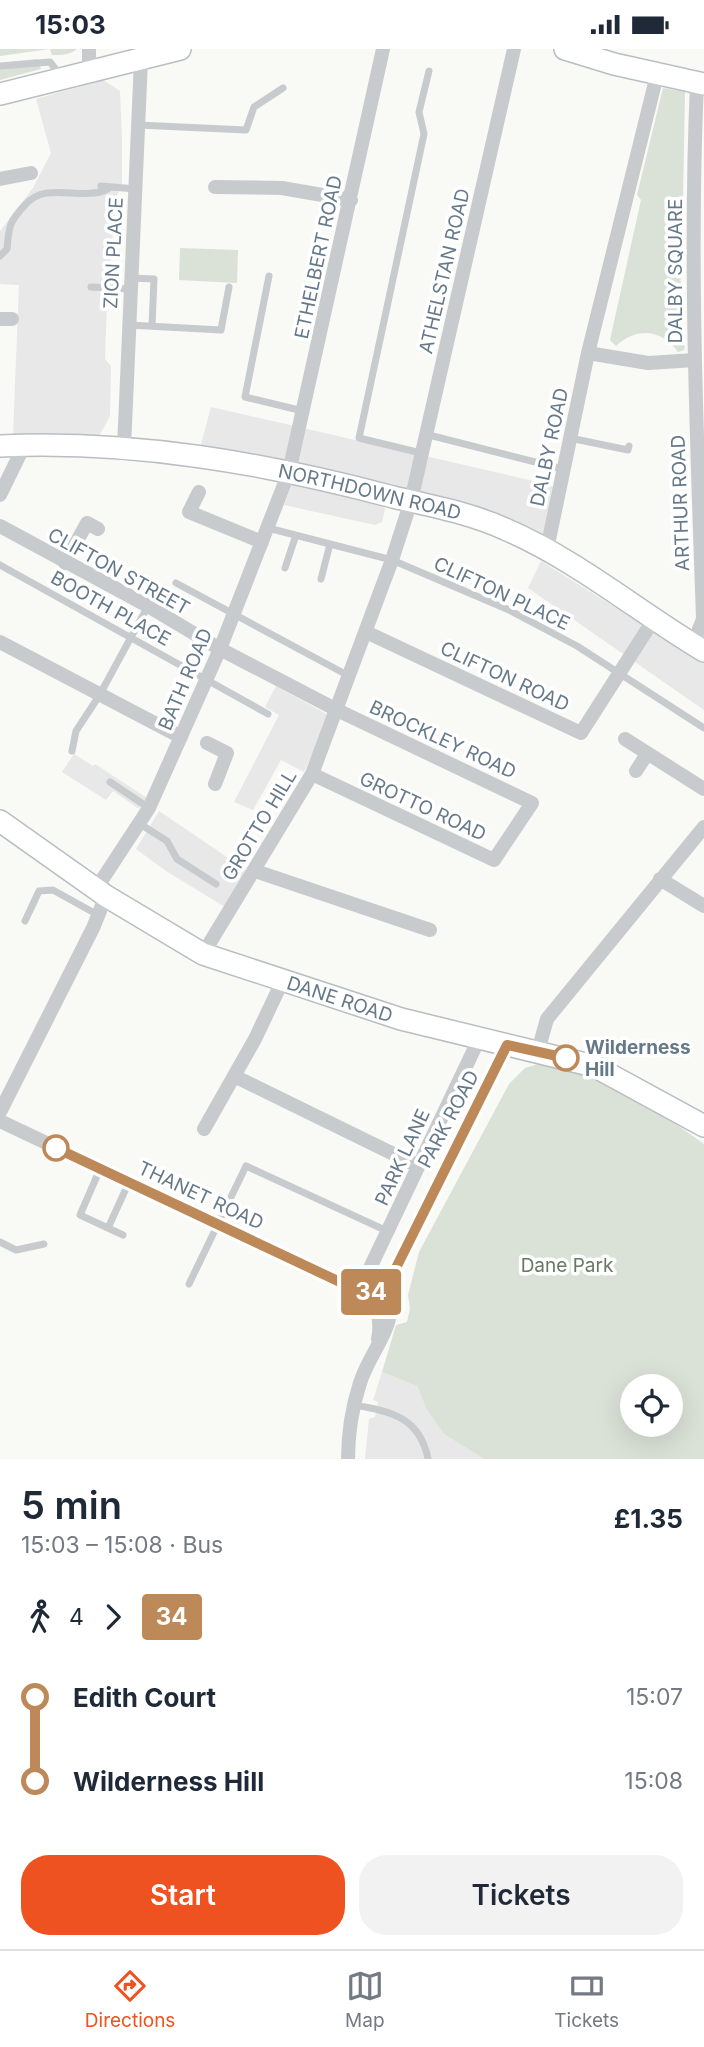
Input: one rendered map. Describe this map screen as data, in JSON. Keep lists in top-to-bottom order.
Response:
{
  "streets": {
    "main road": ["NORTHDOWN ROAD", "DANE ROAD"],
    "street": [
      "ZION PLACE",
      "ETHELBERT ROAD",
      "ATHELSTAN ROAD",
      "DALBY SQUARE",
      "DALBY ROAD",
      "ARTHUR ROAD",
      "CLIFTON STREET",
      "CLIFTON ROAD",
      "BATH ROAD",
      "BROCKLEY ROAD",
      "GROTTO ROAD",
      "GROTTO HILL",
      "PARK ROAD",
      "PARK LANE",
      "THANET ROAD"
    ],
    "lane": ["CLIFTON PLACE", "BOOTH PLACE"]
  },
  "crossings": [
    ["ZION PLACE", "NORTHDOWN ROAD"],
    ["ETHELBERT ROAD", "NORTHDOWN ROAD"],
    ["ETHELBERT ROAD", "BATH ROAD"],
    ["ATHELSTAN ROAD", "NORTHDOWN ROAD"],
    ["ATHELSTAN ROAD", "CLIFTON PLACE"],
    ["ATHELSTAN ROAD", "CLIFTON ROAD"],
    ["ATHELSTAN ROAD", "GROTTO HILL"],
    ["DALBY SQUARE", "DALBY ROAD"],
    ["DALBY SQUARE", "ARTHUR ROAD"],
    ["DALBY ROAD", "NORTHDOWN ROAD"],
    ["NORTHDOWN ROAD", "ARTHUR ROAD"],
    ["NORTHDOWN ROAD", "CLIFTON ROAD"],
    ["NORTHDOWN ROAD", "BATH ROAD"],
    ["CLIFTON STREET", "BATH ROAD"],
    ["CLIFTON STREET", "BROCKLEY ROAD"],
    ["CLIFTON STREET", "GROTTO HILL"],
    ["CLIFTON PLACE", "CLIFTON ROAD"],
    ["CLIFTON PLACE", "BATH ROAD"],
    ["BOOTH PLACE", "BATH ROAD"],
    ["CLIFTON ROAD", "GROTTO HILL"],
    ["BATH ROAD", "DANE ROAD"],
    ["BROCKLEY ROAD", "GROTTO ROAD"],
    ["BROCKLEY ROAD", "GROTTO HILL"],
    ["GROTTO ROAD", "GROTTO HILL"],
    ["GROTTO HILL", "DANE ROAD"],
    ["DANE ROAD", "PARK ROAD"],
    ["DANE ROAD", "PARK LANE"],
    ["PARK LANE", "THANET ROAD"]
  ],
  "parks": ["Dane Park"],
  "places": ["Wilderness Hill"],
  "lines": ["bus line 34"],
  "page": {
    "status": "15:03",
    "on_map": "34",
    "heading": ["5 min", "15:03 – 15:08 · Bus", "£1.35"],
    "legs": ["4", "34"],
    "list": [
      {
        "name": "Edith Court",
        "value": "15:07"
      },
      {
        "name": "Wilderness Hill",
        "value": "15:08"
      }
    ],
    "buttons": ["Start", "Tickets"],
    "tabs": ["Directions", "Map", "Tickets"]
  }
}
